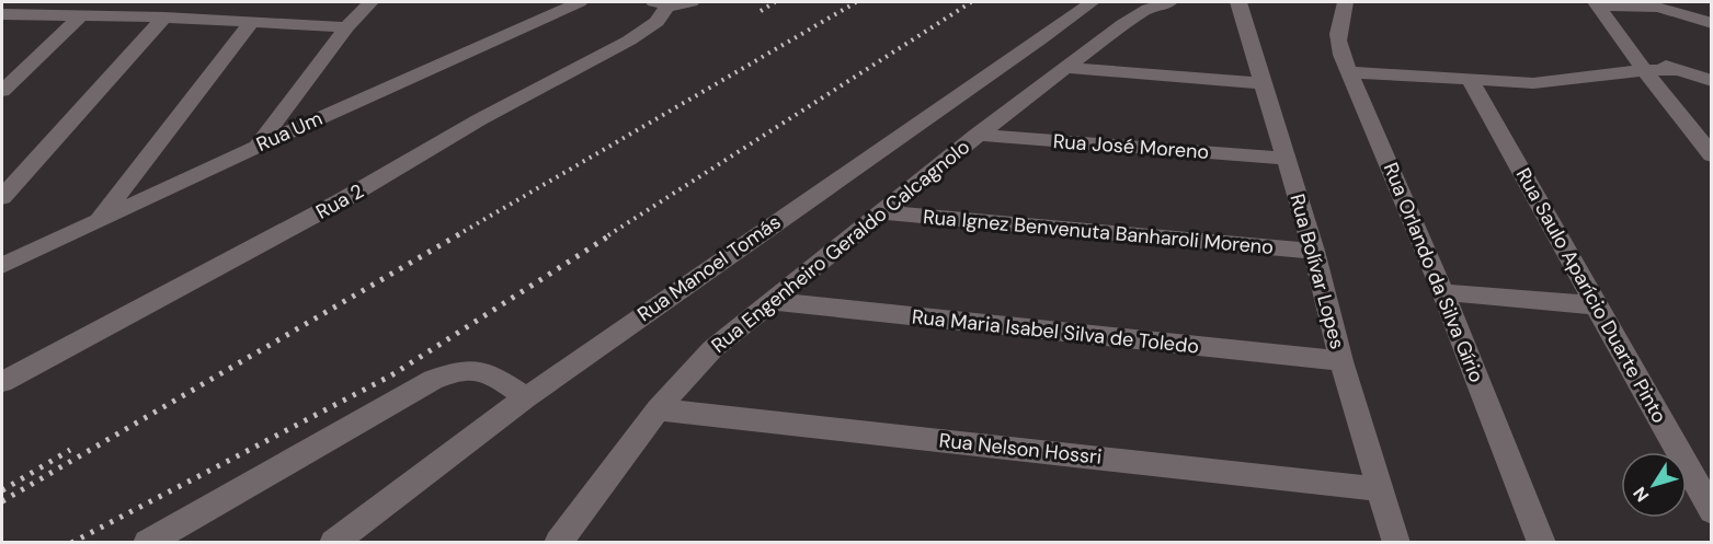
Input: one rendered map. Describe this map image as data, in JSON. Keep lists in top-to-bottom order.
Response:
{
  "streets": {
    "street": [
      "Rua Um",
      "Rua José Moreno",
      "Rua 2",
      "Rua Ignez Benvenuta Banharoli Moreno",
      "Rua Engenheiro Geraldo Calcagnolo",
      "Rua Manoel Tomás",
      "Rua Bolívar Lopes",
      "Rua Orlando da Silva Gírio",
      "Rua Saulo Aparício Duarte Pinto",
      "Rua Maria Isabel Silva de Toledo",
      "Rua Nelson Hossri"
    ]
  },
  "crossings": [
    ["Rua José Moreno", "Rua Engenheiro Geraldo Calcagnolo"],
    ["Rua José Moreno", "Rua Bolívar Lopes"],
    ["Rua Ignez Benvenuta Banharoli Moreno", "Rua Engenheiro Geraldo Calcagnolo"],
    ["Rua Ignez Benvenuta Banharoli Moreno", "Rua Bolívar Lopes"],
    ["Rua Engenheiro Geraldo Calcagnolo", "Rua Maria Isabel Silva de Toledo"],
    ["Rua Engenheiro Geraldo Calcagnolo", "Rua Nelson Hossri"],
    ["Rua Bolívar Lopes", "Rua Maria Isabel Silva de Toledo"],
    ["Rua Bolívar Lopes", "Rua Nelson Hossri"]
  ],
  "north": "bottom left"
}
